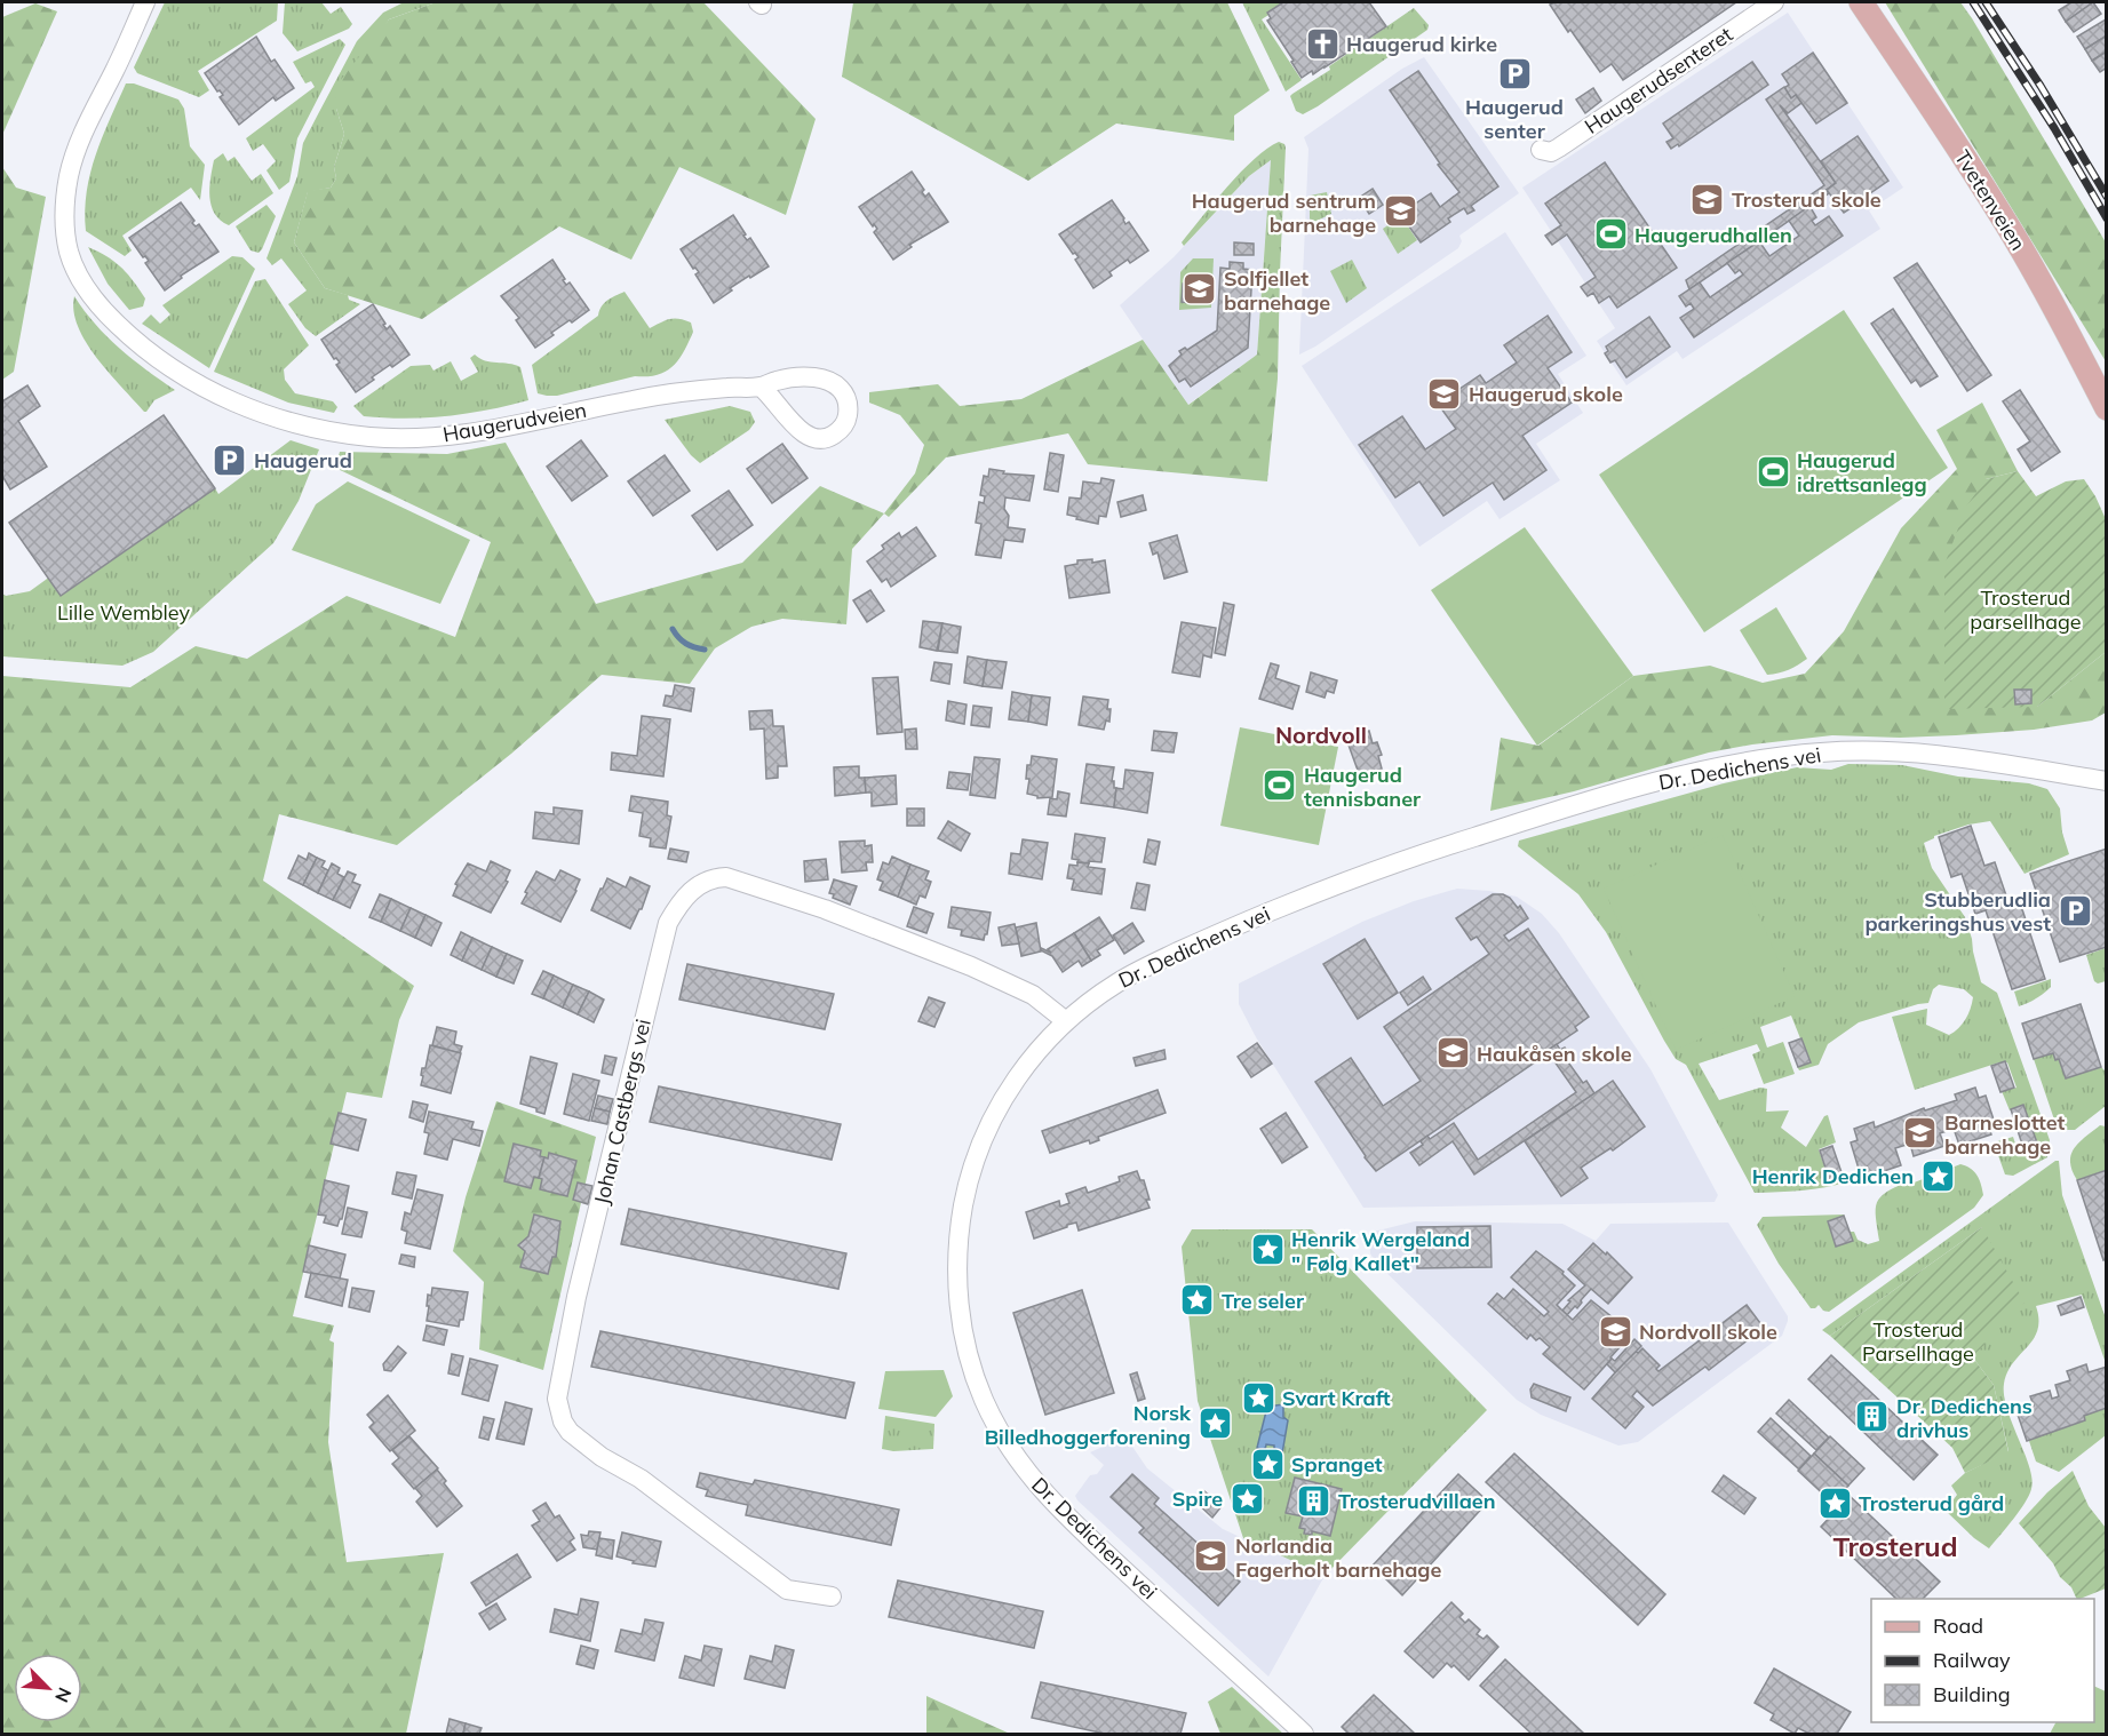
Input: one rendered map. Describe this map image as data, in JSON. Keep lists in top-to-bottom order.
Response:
{
  "streets": {
    "main road": ["Tvetenveien"],
    "street": [
      "Haugerudsenteret",
      "Haugerudveien",
      "Dr. Dedichens vei",
      "Johan Castbergs vei"
    ]
  },
  "crossings": [
    ["Dr. Dedichens vei", "Johan Castbergs vei"]
  ],
  "districts": ["Nordvoll", "Trosterud"],
  "parks": ["Trosterud parsellhage", "Lille Wembley", "Trosterud Parsellhage"],
  "places": {
    "church": ["Haugerud kirke"],
    "parking": ["Haugerud senter", "Haugerud", "Stubberudlia parkeringshus vest"],
    "school or university": [
      "Trosterud skole",
      "Haugerud sentrum barnehage",
      "Solfjellet barnehage",
      "Haugerud skole",
      "Haukåsen skole",
      "Barneslottet barnehage",
      "Nordvoll skole",
      "Norlandia Fagerholt barnehage"
    ],
    "sports": ["Haugerudhallen", "Haugerud idrettsanlegg", "Haugerud tennisbaner"],
    "place": [
      "Henrik Dedichen",
      "Henrik Wergeland \" Følg Kallet\"",
      "Tre seler",
      "Svart Kraft",
      "Norsk Billedhoggerforening",
      "Spranget",
      "Spire",
      "Trosterud gård"
    ],
    "building": ["Dr. Dedichens drivhus", "Trosterudvillaen"]
  },
  "legend": ["Road", "Railway", "Building"],
  "north": "bottom right"
}
